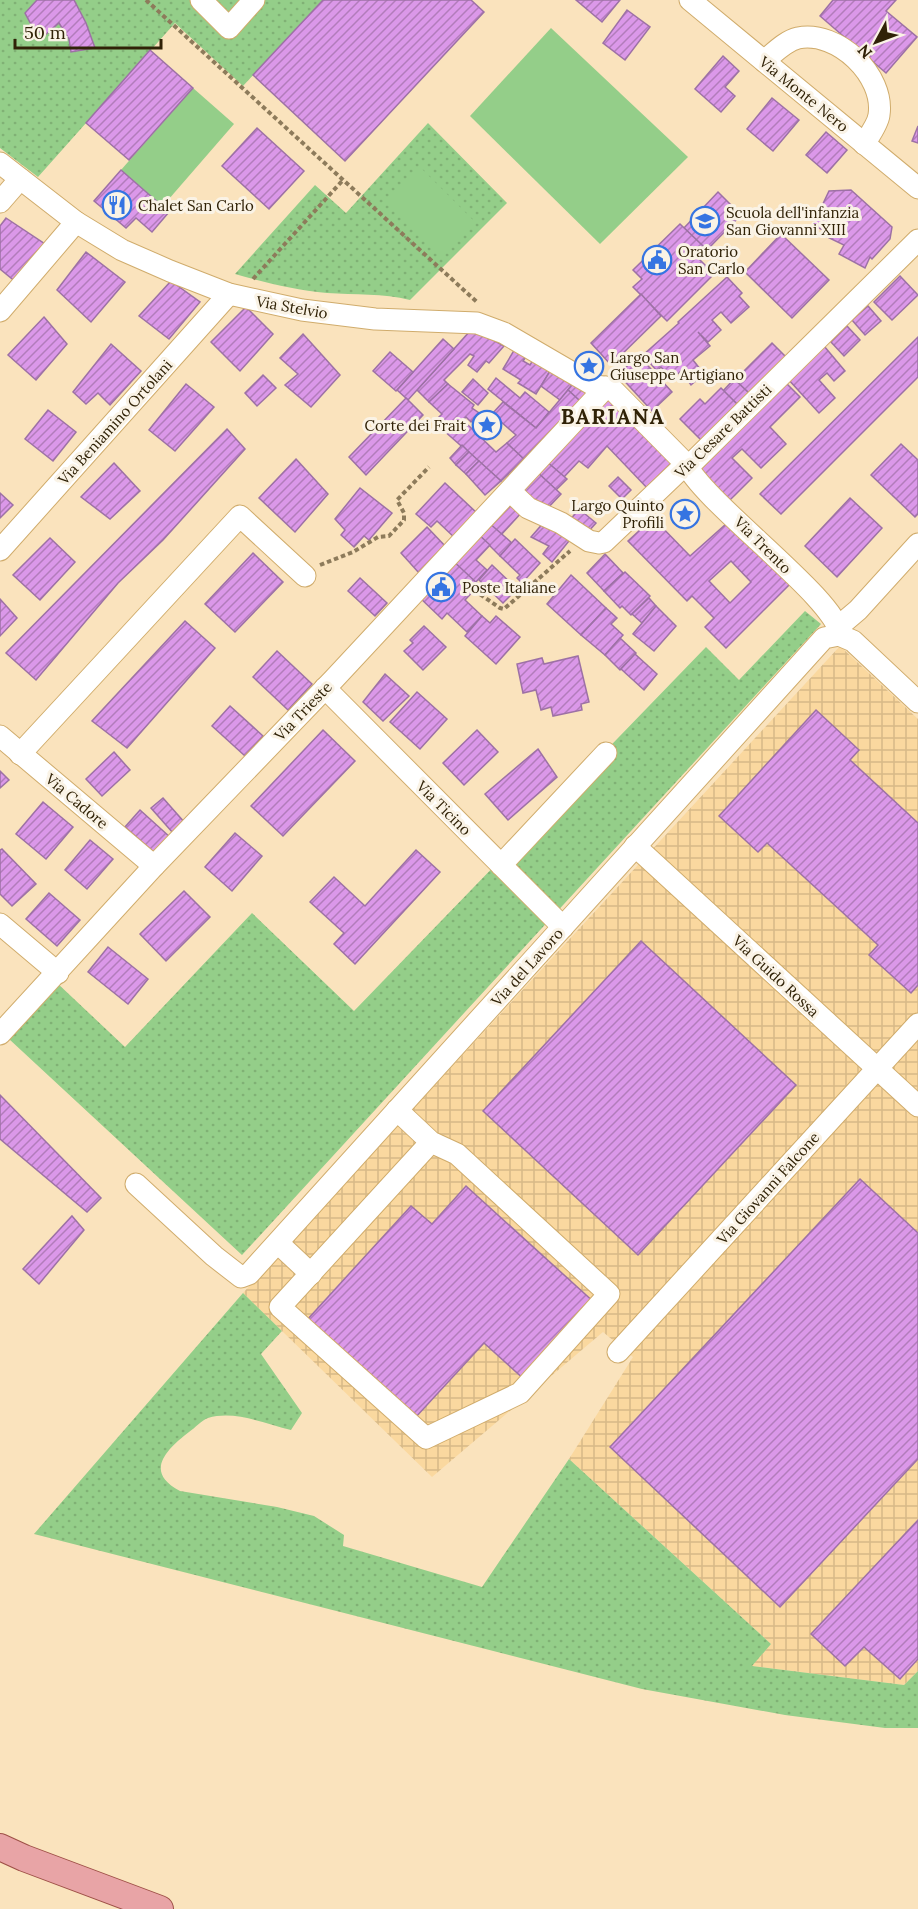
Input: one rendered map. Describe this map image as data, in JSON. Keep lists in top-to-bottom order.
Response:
{
  "streets": {
    "street": [
      "Via Monte Nero",
      "Via Stelvio",
      "Via Beniamino Ortolani",
      "Via Cesare Battisti",
      "Via Trento",
      "Via Trieste",
      "Via Cadore",
      "Via Ticino",
      "Via del Lavoro",
      "Via Guido Rossa",
      "Via Giovanni Falcone"
    ]
  },
  "crossings": [
    ["Via Stelvio", "Via Beniamino Ortolani"],
    ["Via Stelvio", "Via Trento"],
    ["Via Stelvio", "Via Trieste"],
    ["Via Cesare Battisti", "Via Trento"],
    ["Via Trento", "Via Trieste"],
    ["Via Trento", "Via del Lavoro"],
    ["Via Trieste", "Via Cadore"],
    ["Via Trieste", "Via Ticino"],
    ["Via Ticino", "Via del Lavoro"],
    ["Via del Lavoro", "Via Guido Rossa"],
    ["Via Guido Rossa", "Via Giovanni Falcone"]
  ],
  "districts": ["BARIANA"],
  "places": {
    "restaurant": ["Chalet San Carlo"],
    "school or university": ["Scuola dell'infanzia San Giovanni XIII"],
    "public building": ["Oratorio San Carlo", "Poste Italiane"],
    "place": ["Largo San Giuseppe Artigiano", "Corte dei Frait", "Largo Quinto Profili"]
  },
  "scale_bar": "50 m",
  "north": "bottom left"
}
